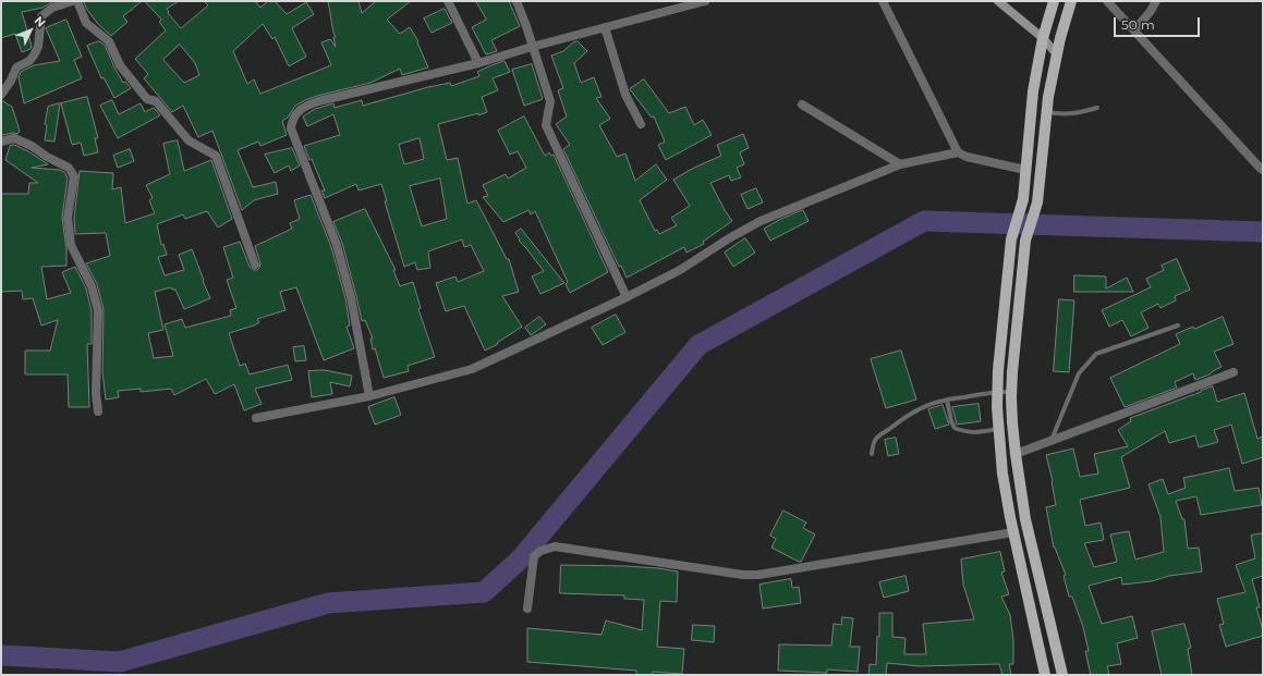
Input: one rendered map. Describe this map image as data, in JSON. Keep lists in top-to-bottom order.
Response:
{
  "scale_bar": "50 m",
  "north": "top right"
}
